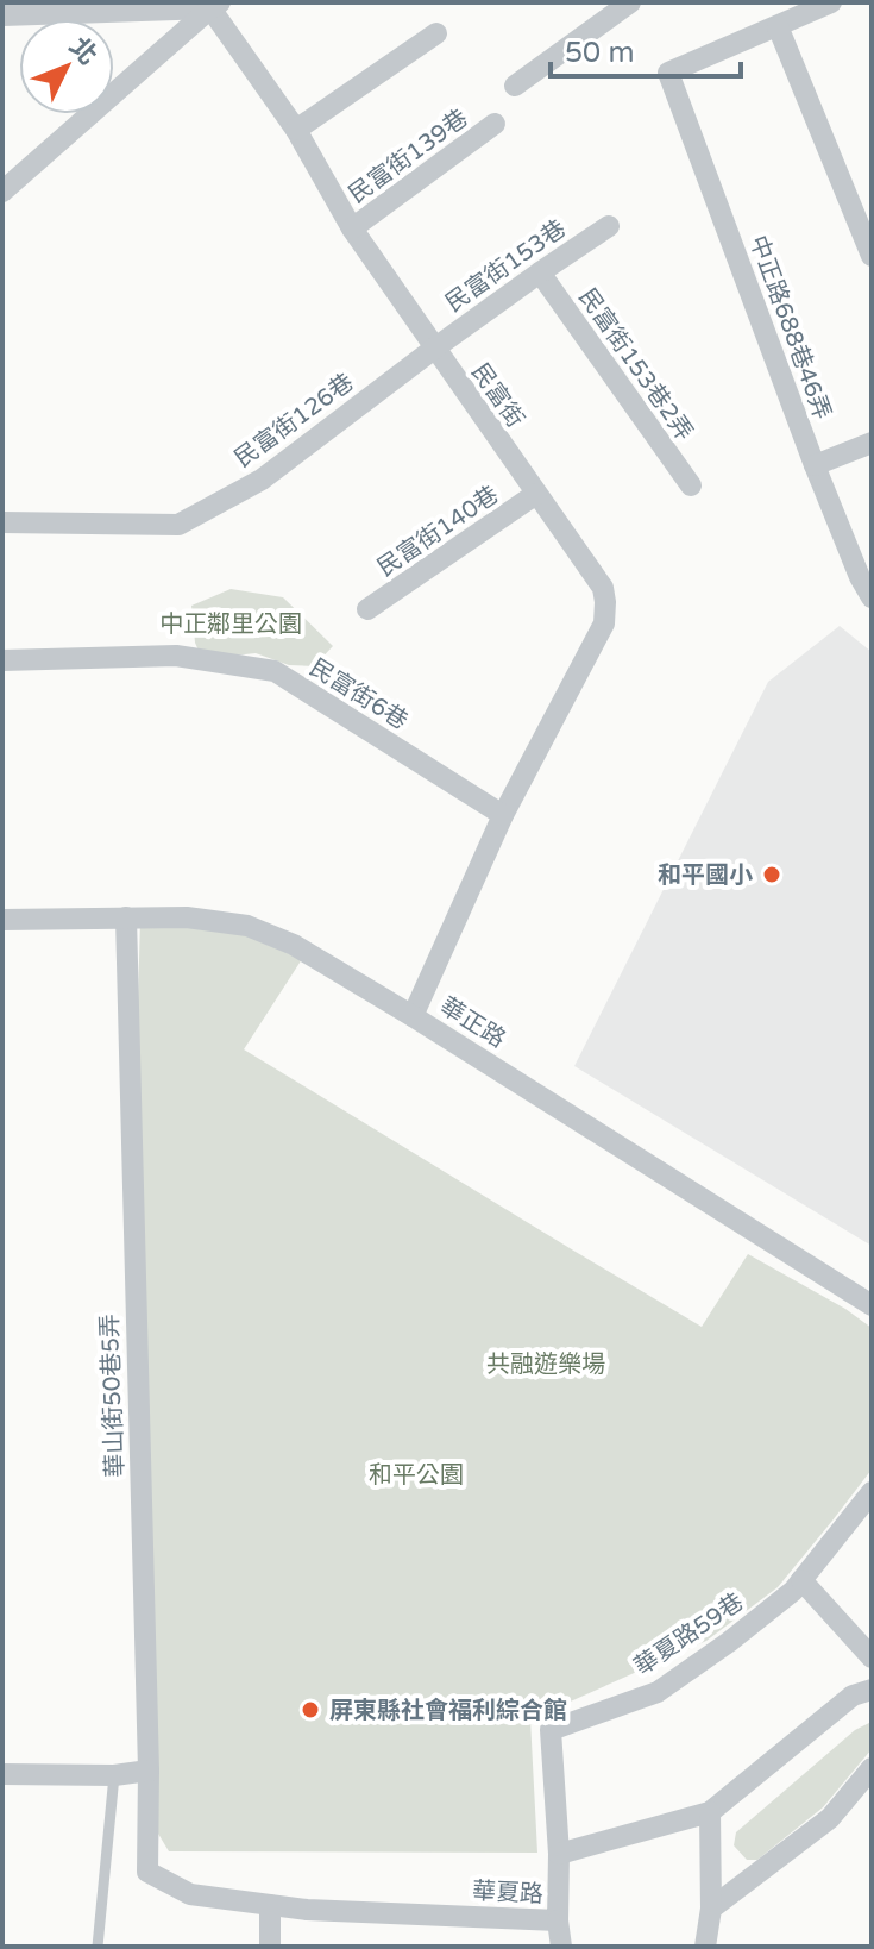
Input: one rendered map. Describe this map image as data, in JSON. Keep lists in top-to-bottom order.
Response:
{
  "streets": {
    "street": [
      "民富街139巷",
      "民富街153巷",
      "中正路688巷46弄",
      "民富街153巷2弄",
      "民富街",
      "民富街126巷",
      "民富街140巷",
      "民富街6巷",
      "華正路",
      "華山街50巷5弄",
      "華夏路59巷",
      "華夏路"
    ]
  },
  "crossings": [
    ["民富街139巷", "民富街"],
    ["民富街153巷", "民富街153巷2弄"],
    ["民富街153巷", "民富街"],
    ["民富街153巷", "民富街126巷"],
    ["民富街", "民富街126巷"],
    ["民富街", "民富街140巷"],
    ["民富街", "民富街6巷"],
    ["民富街", "華正路"],
    ["華正路", "華山街50巷5弄"],
    ["華山街50巷5弄", "華夏路"],
    ["華夏路59巷", "華夏路"]
  ],
  "parks": ["中正鄰里公園", "共融遊樂場", "和平公園"],
  "places": ["和平國小", "屏東縣社會福利綜合館"],
  "scale_bar": "50 m",
  "north": "top right"
}
